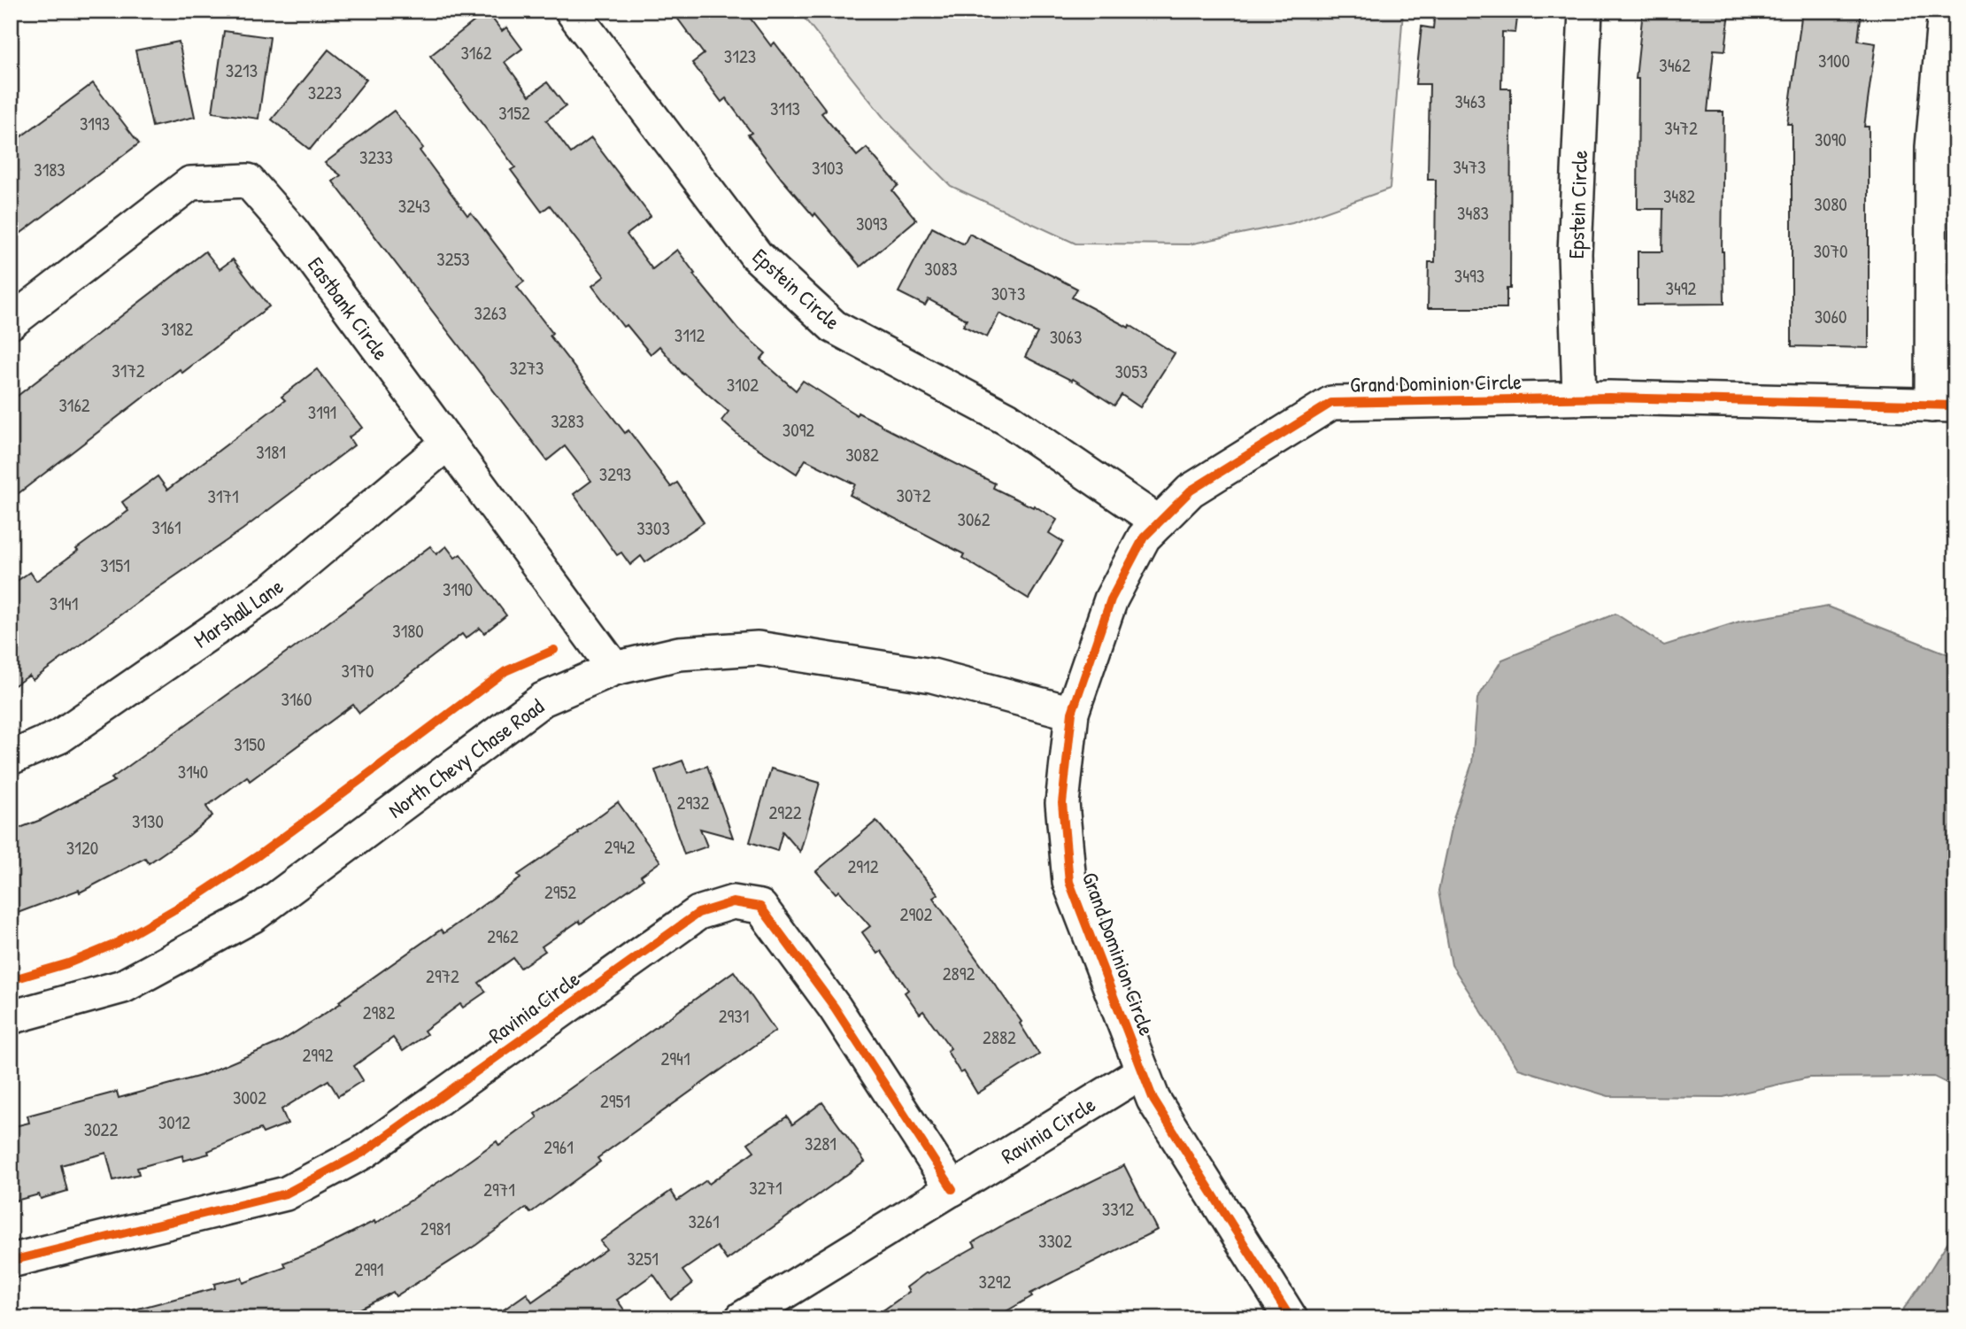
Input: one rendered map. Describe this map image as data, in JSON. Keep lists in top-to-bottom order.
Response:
{
  "streets": {
    "street": [
      "Epstein Circle",
      "Eastbank Circle",
      "Grand Dominion Circle",
      "Marshall Lane",
      "North Chevy Chase Road",
      "Ravinia Circle"
    ]
  },
  "crossings": [
    ["Epstein Circle", "Grand Dominion Circle"],
    ["Eastbank Circle", "Marshall Lane"],
    ["Eastbank Circle", "North Chevy Chase Road"],
    ["Grand Dominion Circle", "North Chevy Chase Road"],
    ["Grand Dominion Circle", "Ravinia Circle"]
  ],
  "house_numbers": [
    "3162",
    "3123",
    "3100",
    "3462",
    "3213",
    "3223",
    "3463",
    "3113",
    "3152",
    "3193",
    "3472",
    "3090",
    "3233",
    "3473",
    "3103",
    "3183",
    "3482",
    "3080",
    "3243",
    "3483",
    "3093",
    "3070",
    "3253",
    "3083",
    "3493",
    "3492",
    "3073",
    "3263",
    "3060",
    "3182",
    "3112",
    "3063",
    "3273",
    "3172",
    "3053",
    "3102",
    "3162",
    "3191",
    "3283",
    "3092",
    "3181",
    "3082",
    "3293",
    "3072",
    "3171",
    "3062",
    "3161",
    "3303",
    "3151",
    "3190",
    "3141",
    "3180",
    "3170",
    "3160",
    "3150",
    "3140",
    "2932",
    "2922",
    "3130",
    "2942",
    "3120",
    "2912",
    "2952",
    "2902",
    "2962",
    "2892",
    "2972",
    "2982",
    "2931",
    "2882",
    "2992",
    "2941",
    "3002",
    "2951",
    "3012",
    "3022",
    "3281",
    "2961",
    "3271",
    "2971",
    "3312",
    "3261",
    "2981",
    "3302",
    "3251",
    "2991",
    "3292"
  ]
}
